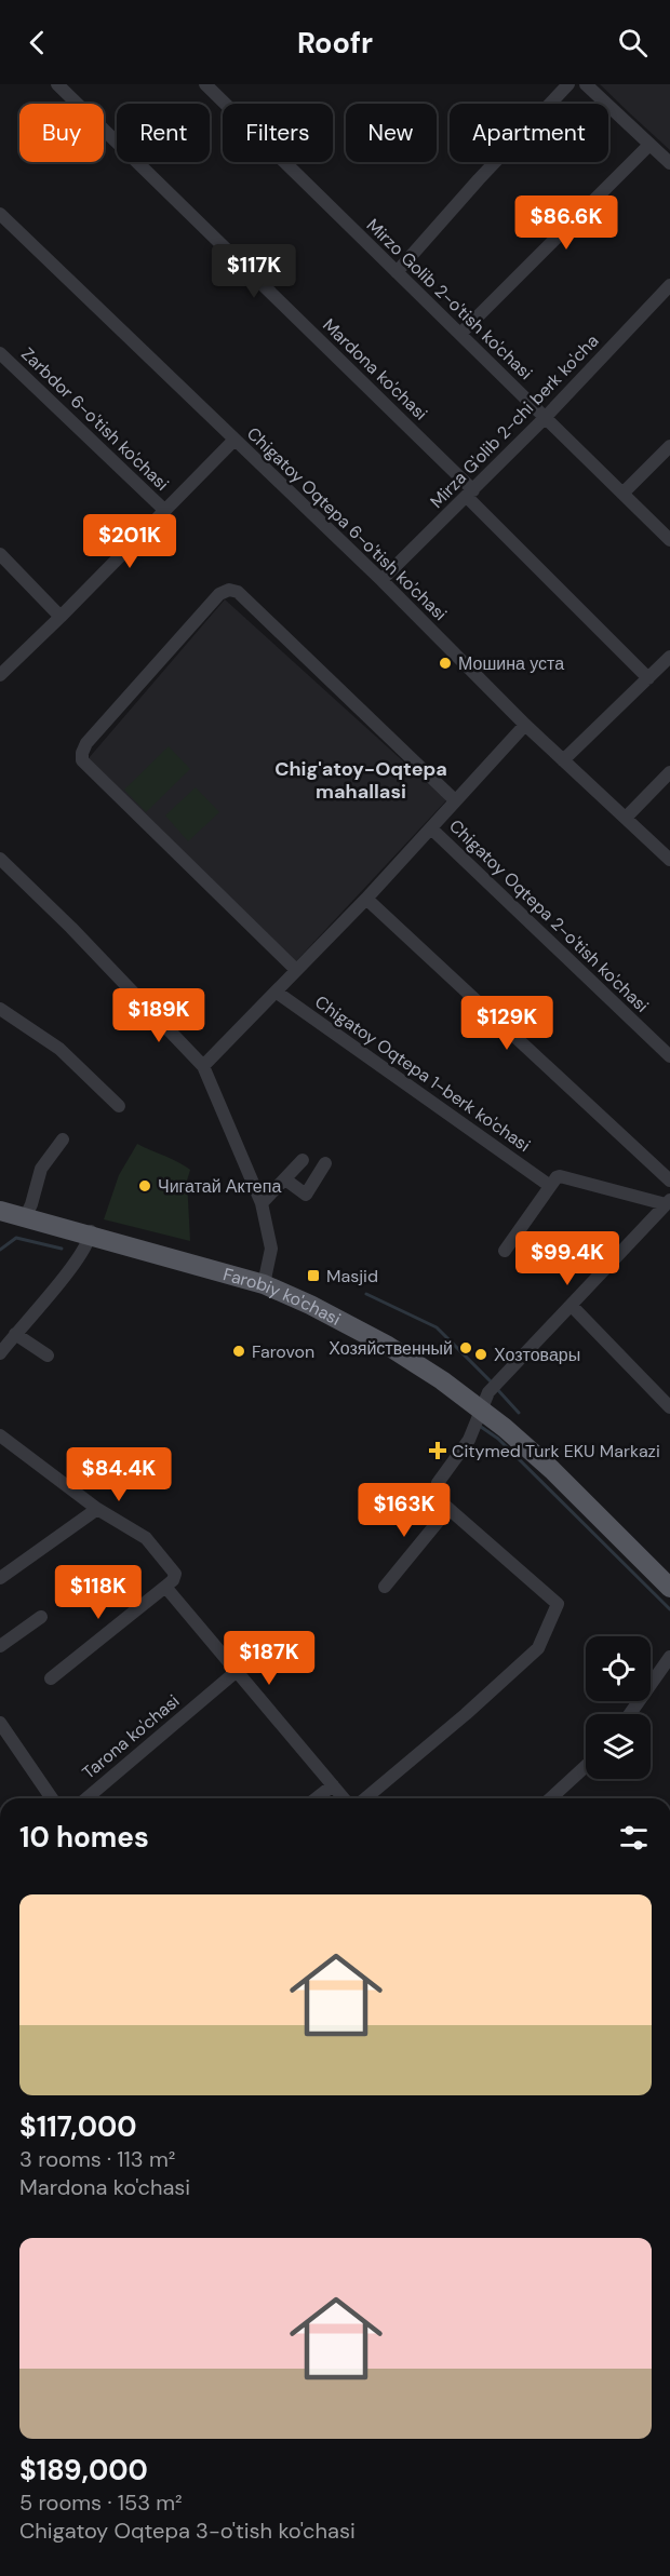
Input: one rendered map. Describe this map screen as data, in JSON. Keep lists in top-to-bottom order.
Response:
{
  "streets": {
    "main road": ["Farobiy ko'chasi"],
    "street": [
      "Mirzo Golib 2-o'tish ko'chasi",
      "Mardona ko'chasi",
      "Zarbdor 6-o'tish ko'chasi",
      "Mirza G'olib 2-chi berk ko'cha",
      "Chigatoy Oqtepa 6-o'tish ko'chasi",
      "Chigatoy Oqtepa 2-o'tish ko'chasi",
      "Chigatoy Oqtepa 1-berk ko'chasi",
      "Tarona ko'chasi"
    ]
  },
  "crossings": [
    ["Mirzo Golib 2-o'tish ko'chasi", "Mirza G'olib 2-chi berk ko'cha"],
    ["Mardona ko'chasi", "Mirza G'olib 2-chi berk ko'cha"],
    ["Mirza G'olib 2-chi berk ko'cha", "Chigatoy Oqtepa 6-o'tish ko'chasi"]
  ],
  "districts": ["Chig'atoy-Oqtepa mahallasi"],
  "places": {
    "other": [
      "Мошина уста",
      "Чигатай Актепа",
      "Хозяйственный",
      "Farovon",
      "Хозтовары"
    ],
    "transit": ["Masjid"],
    "health": ["Citymed Turk EKU Markazi"]
  },
  "page": {
    "header": "Roofr",
    "chip": [
      "Buy",
      "Rent",
      "Filters",
      "New",
      "Apartment"
    ],
    "price": [
      "$86.6K",
      "$117K",
      "$201K",
      "$189K",
      "$129K",
      "$99.4K",
      "$84.4K",
      "$163K",
      "$118K",
      "$187K"
    ],
    "heading": "10 homes",
    "list": [
      {
        "name": "$117,000",
        "note": "3 rooms · 113 m² · Mardona ko'chasi"
      },
      {
        "name": "$189,000",
        "note": "5 rooms · 153 m² · Chigatoy Oqtepa 3-o'tish ko'chasi"
      }
    ]
  }
}
